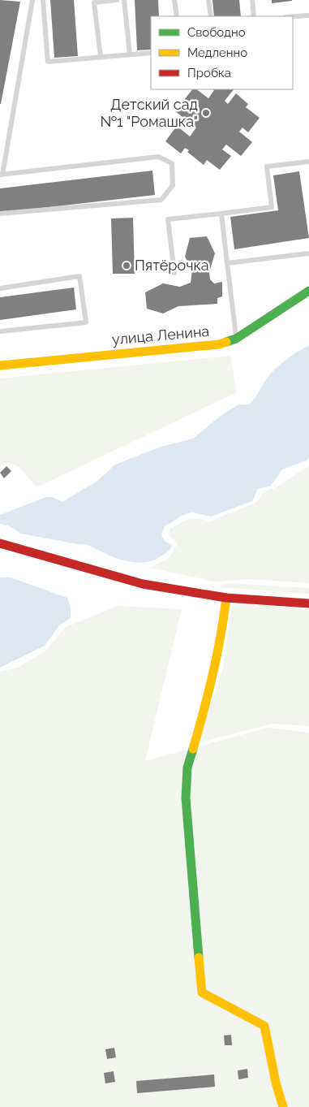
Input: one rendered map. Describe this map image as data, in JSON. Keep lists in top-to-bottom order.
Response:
{
  "streets": {
    "street": ["улица Ленина"]
  },
  "places": ["Детский сад №1 \"Ромашка\"", "Пятёрочка"],
  "legend": ["Свободно", "Медленно", "Пробка"]
}
